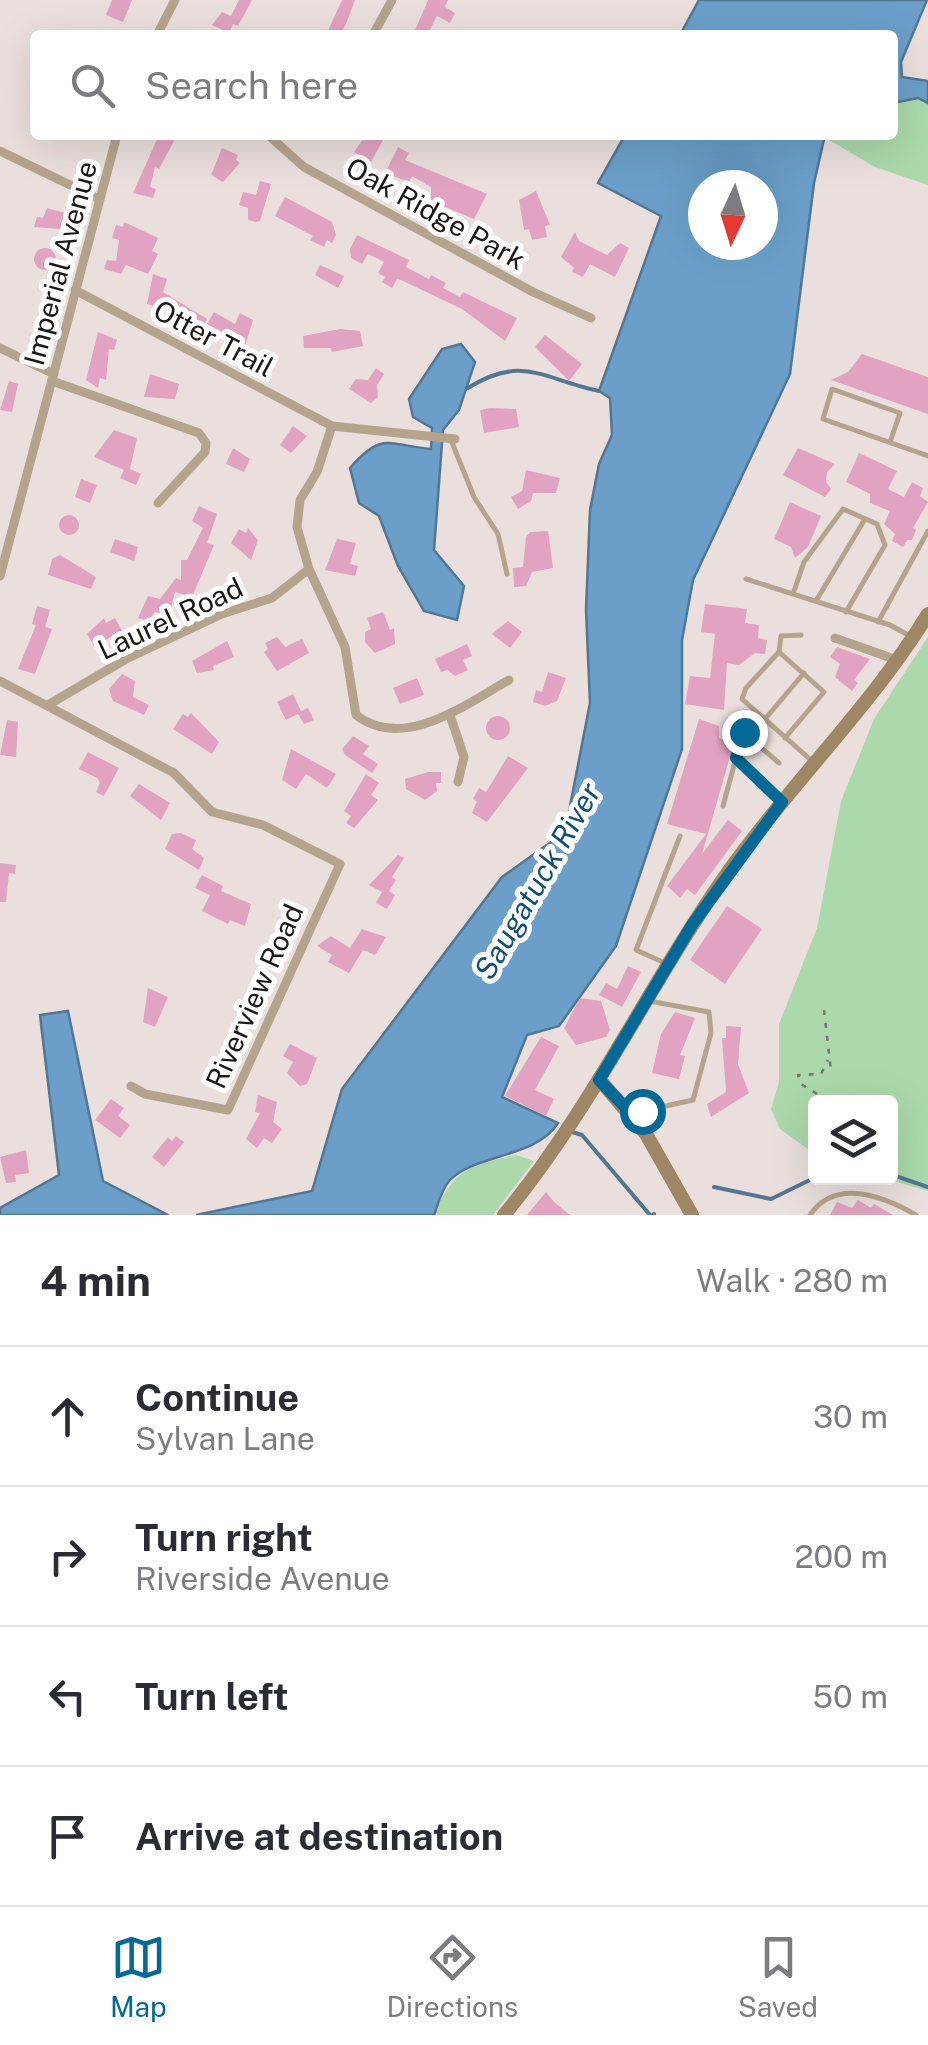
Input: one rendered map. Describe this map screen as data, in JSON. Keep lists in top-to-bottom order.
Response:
{
  "streets": {
    "street": [
      "Oak Ridge Park",
      "Imperial Avenue",
      "Otter Trail",
      "Laurel Road",
      "Riverview Road"
    ]
  },
  "crossings": [
    ["Imperial Avenue", "Otter Trail"],
    ["Laurel Road", "Riverview Road"]
  ],
  "water": ["Saugatuck River"],
  "north": "bottom",
  "page": {
    "search": "Search here",
    "heading": ["4 min", "Walk · 280 m"],
    "list": [
      ["Continue", "Sylvan Lane", "30 m"],
      ["Turn right", "Riverside Avenue", "200 m"],
      ["Turn left", "50 m"],
      "Arrive at destination"
    ],
    "nav": ["Map", "Directions", "Saved"]
  }
}
